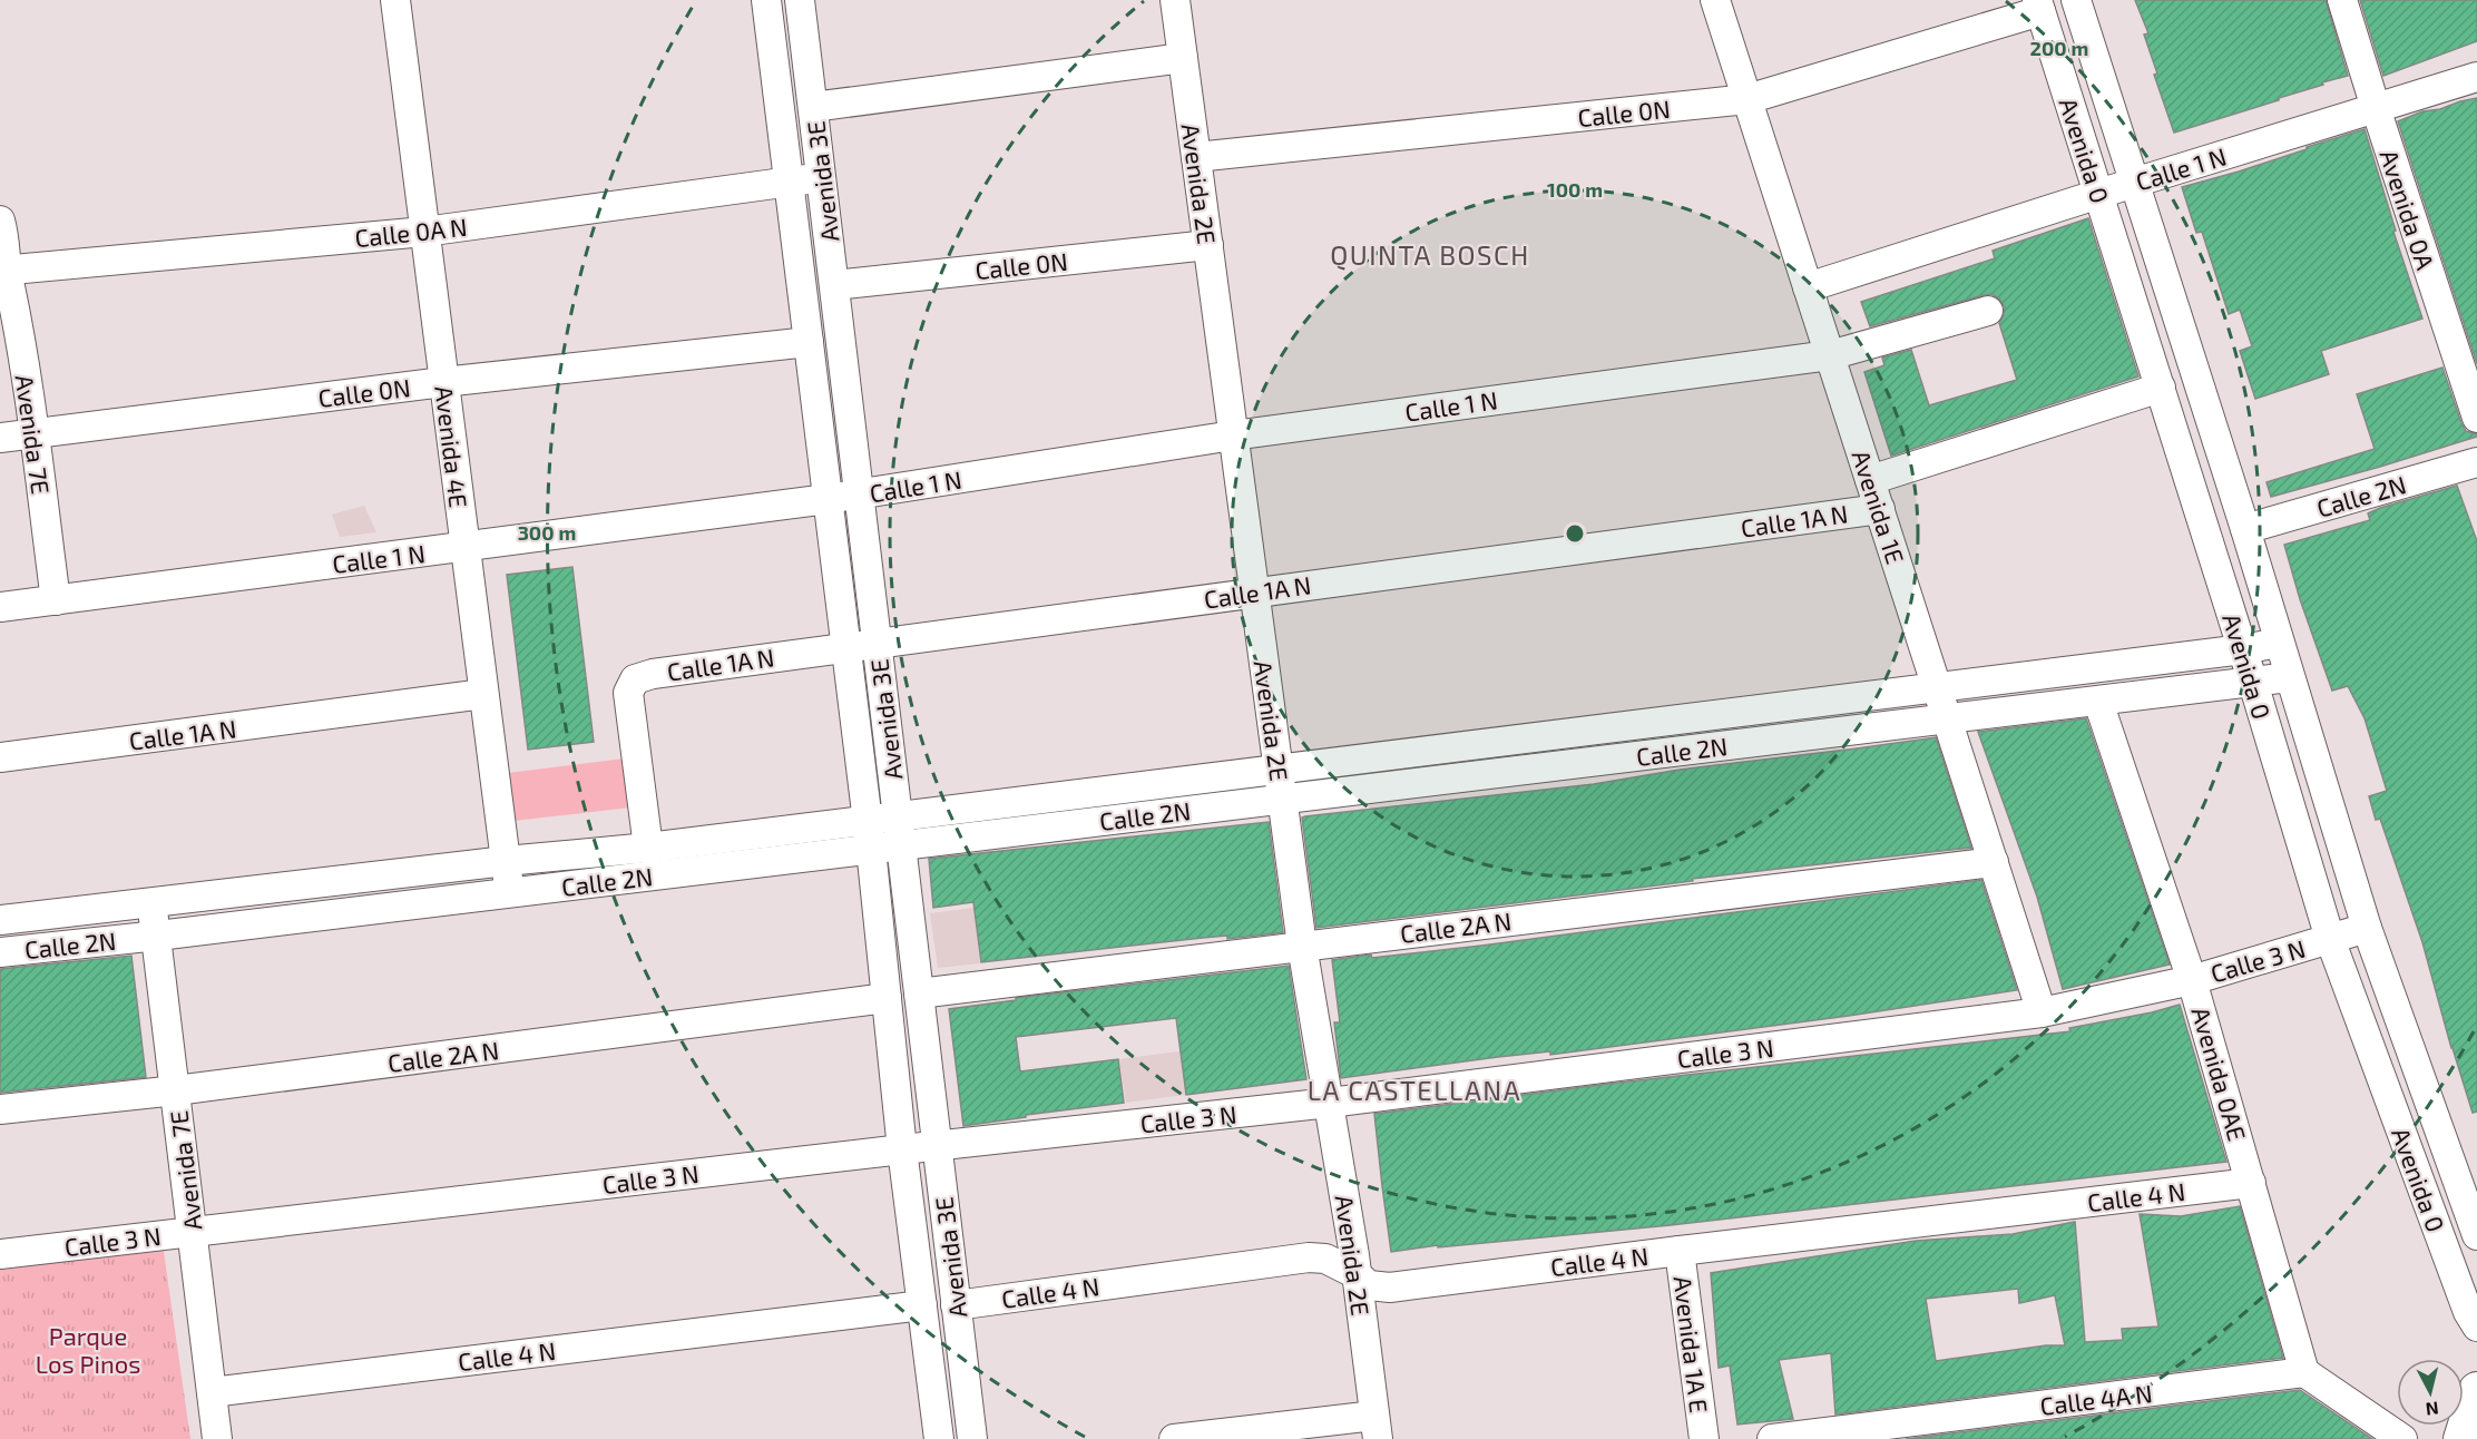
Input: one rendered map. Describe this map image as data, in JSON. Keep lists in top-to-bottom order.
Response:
{
  "streets": {
    "street": [
      "Calle 0N",
      "Avenida 0",
      "Calle 1 N",
      "Avenida 3E",
      "Avenida 2E",
      "Avenida 0A",
      "Calle 0A N",
      "Avenida 7E",
      "Avenida 4E",
      "Calle 2N",
      "Avenida 1E",
      "Calle 1A N",
      "Calle 2A N",
      "Calle 3 N",
      "Avenida 0AE",
      "Calle 4 N",
      "Avenida 1A E",
      "Calle 4A N"
    ]
  },
  "crossings": [
    ["Calle 0N", "Avenida 0"],
    ["Calle 0N", "Avenida 3E"],
    ["Calle 0N", "Avenida 2E"],
    ["Calle 0N", "Avenida 7E"],
    ["Calle 0N", "Avenida 4E"],
    ["Calle 0N", "Avenida 1E"],
    ["Avenida 0", "Calle 1 N"],
    ["Avenida 0", "Calle 2N"],
    ["Avenida 0", "Calle 1A N"],
    ["Avenida 0", "Calle 3 N"],
    ["Calle 1 N", "Avenida 3E"],
    ["Calle 1 N", "Avenida 2E"],
    ["Calle 1 N", "Avenida 0A"],
    ["Calle 1 N", "Avenida 7E"],
    ["Calle 1 N", "Avenida 4E"],
    ["Calle 1 N", "Avenida 1E"],
    ["Avenida 3E", "Calle 0A N"],
    ["Avenida 3E", "Calle 2N"],
    ["Avenida 3E", "Calle 1A N"],
    ["Avenida 3E", "Calle 2A N"],
    ["Avenida 3E", "Calle 3 N"],
    ["Avenida 3E", "Calle 4 N"],
    ["Avenida 2E", "Calle 2N"],
    ["Avenida 2E", "Calle 1A N"],
    ["Avenida 2E", "Calle 2A N"],
    ["Avenida 2E", "Calle 3 N"],
    ["Avenida 2E", "Calle 4 N"],
    ["Calle 0A N", "Avenida 7E"],
    ["Calle 0A N", "Avenida 4E"],
    ["Avenida 7E", "Calle 2N"],
    ["Avenida 7E", "Calle 2A N"],
    ["Avenida 7E", "Calle 3 N"],
    ["Avenida 7E", "Calle 4 N"],
    ["Avenida 4E", "Calle 2N"],
    ["Avenida 4E", "Calle 1A N"],
    ["Calle 2N", "Avenida 1E"],
    ["Calle 2N", "Calle 1A N"],
    ["Calle 2N", "Avenida 0AE"],
    ["Avenida 1E", "Calle 1A N"],
    ["Avenida 1E", "Calle 2A N"],
    ["Avenida 1E", "Calle 3 N"],
    ["Calle 3 N", "Avenida 0AE"],
    ["Avenida 0AE", "Calle 4 N"],
    ["Avenida 0AE", "Calle 4A N"],
    ["Calle 4 N", "Avenida 1A E"]
  ],
  "districts": ["QUINTA BOSCH", "LA CASTELLANA"],
  "parks": ["Parque Los Pinos"],
  "north": "bottom",
  "rings": ["200 m", "100 m", "300 m"]
}
